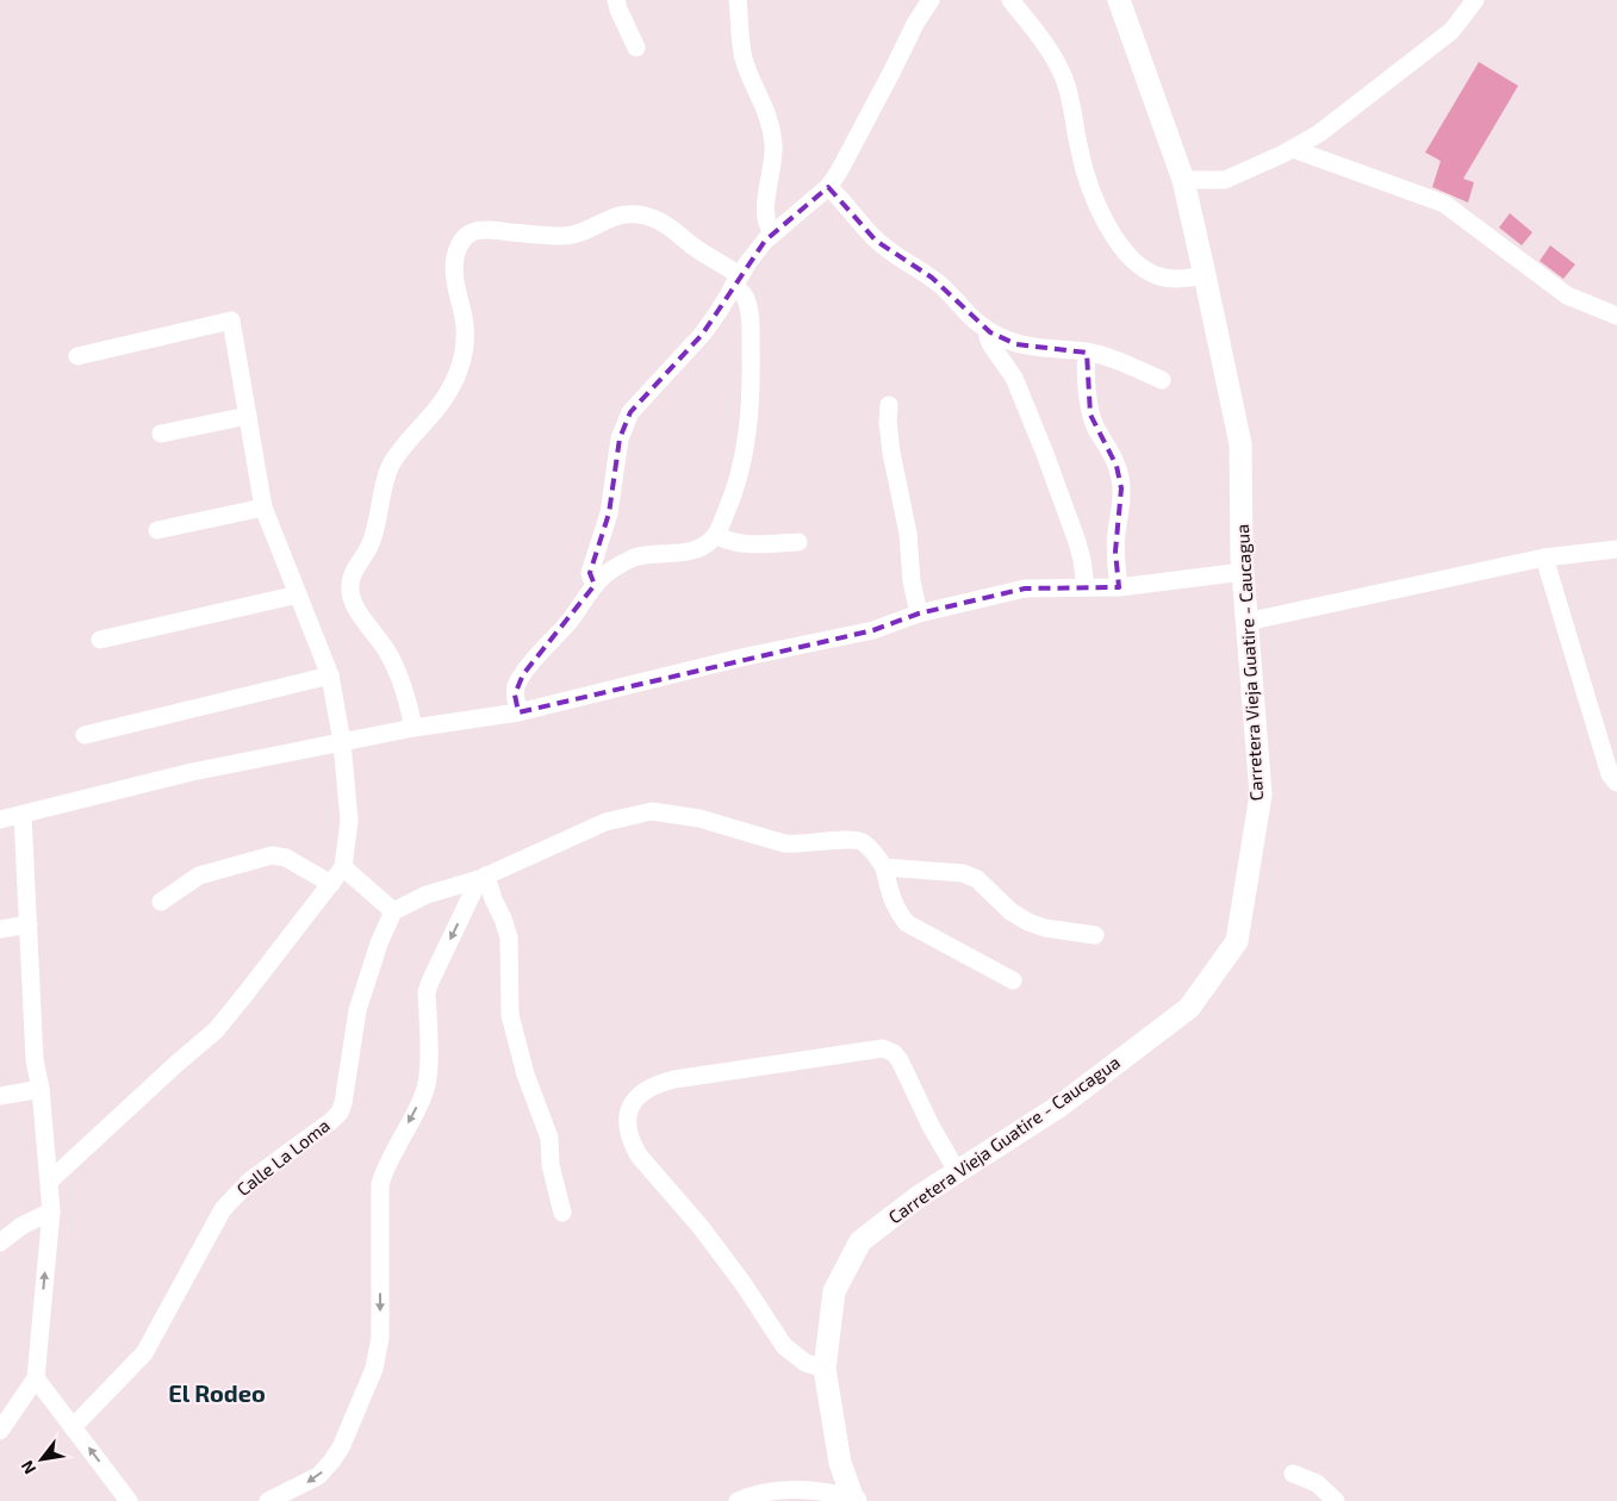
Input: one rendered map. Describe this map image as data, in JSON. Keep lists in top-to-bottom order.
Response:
{
  "streets": {
    "main road": ["Carretera Vieja Guatire - Caucagua"],
    "street": ["Calle La Loma"]
  },
  "districts": ["El Rodeo"],
  "north": "bottom left"
}
